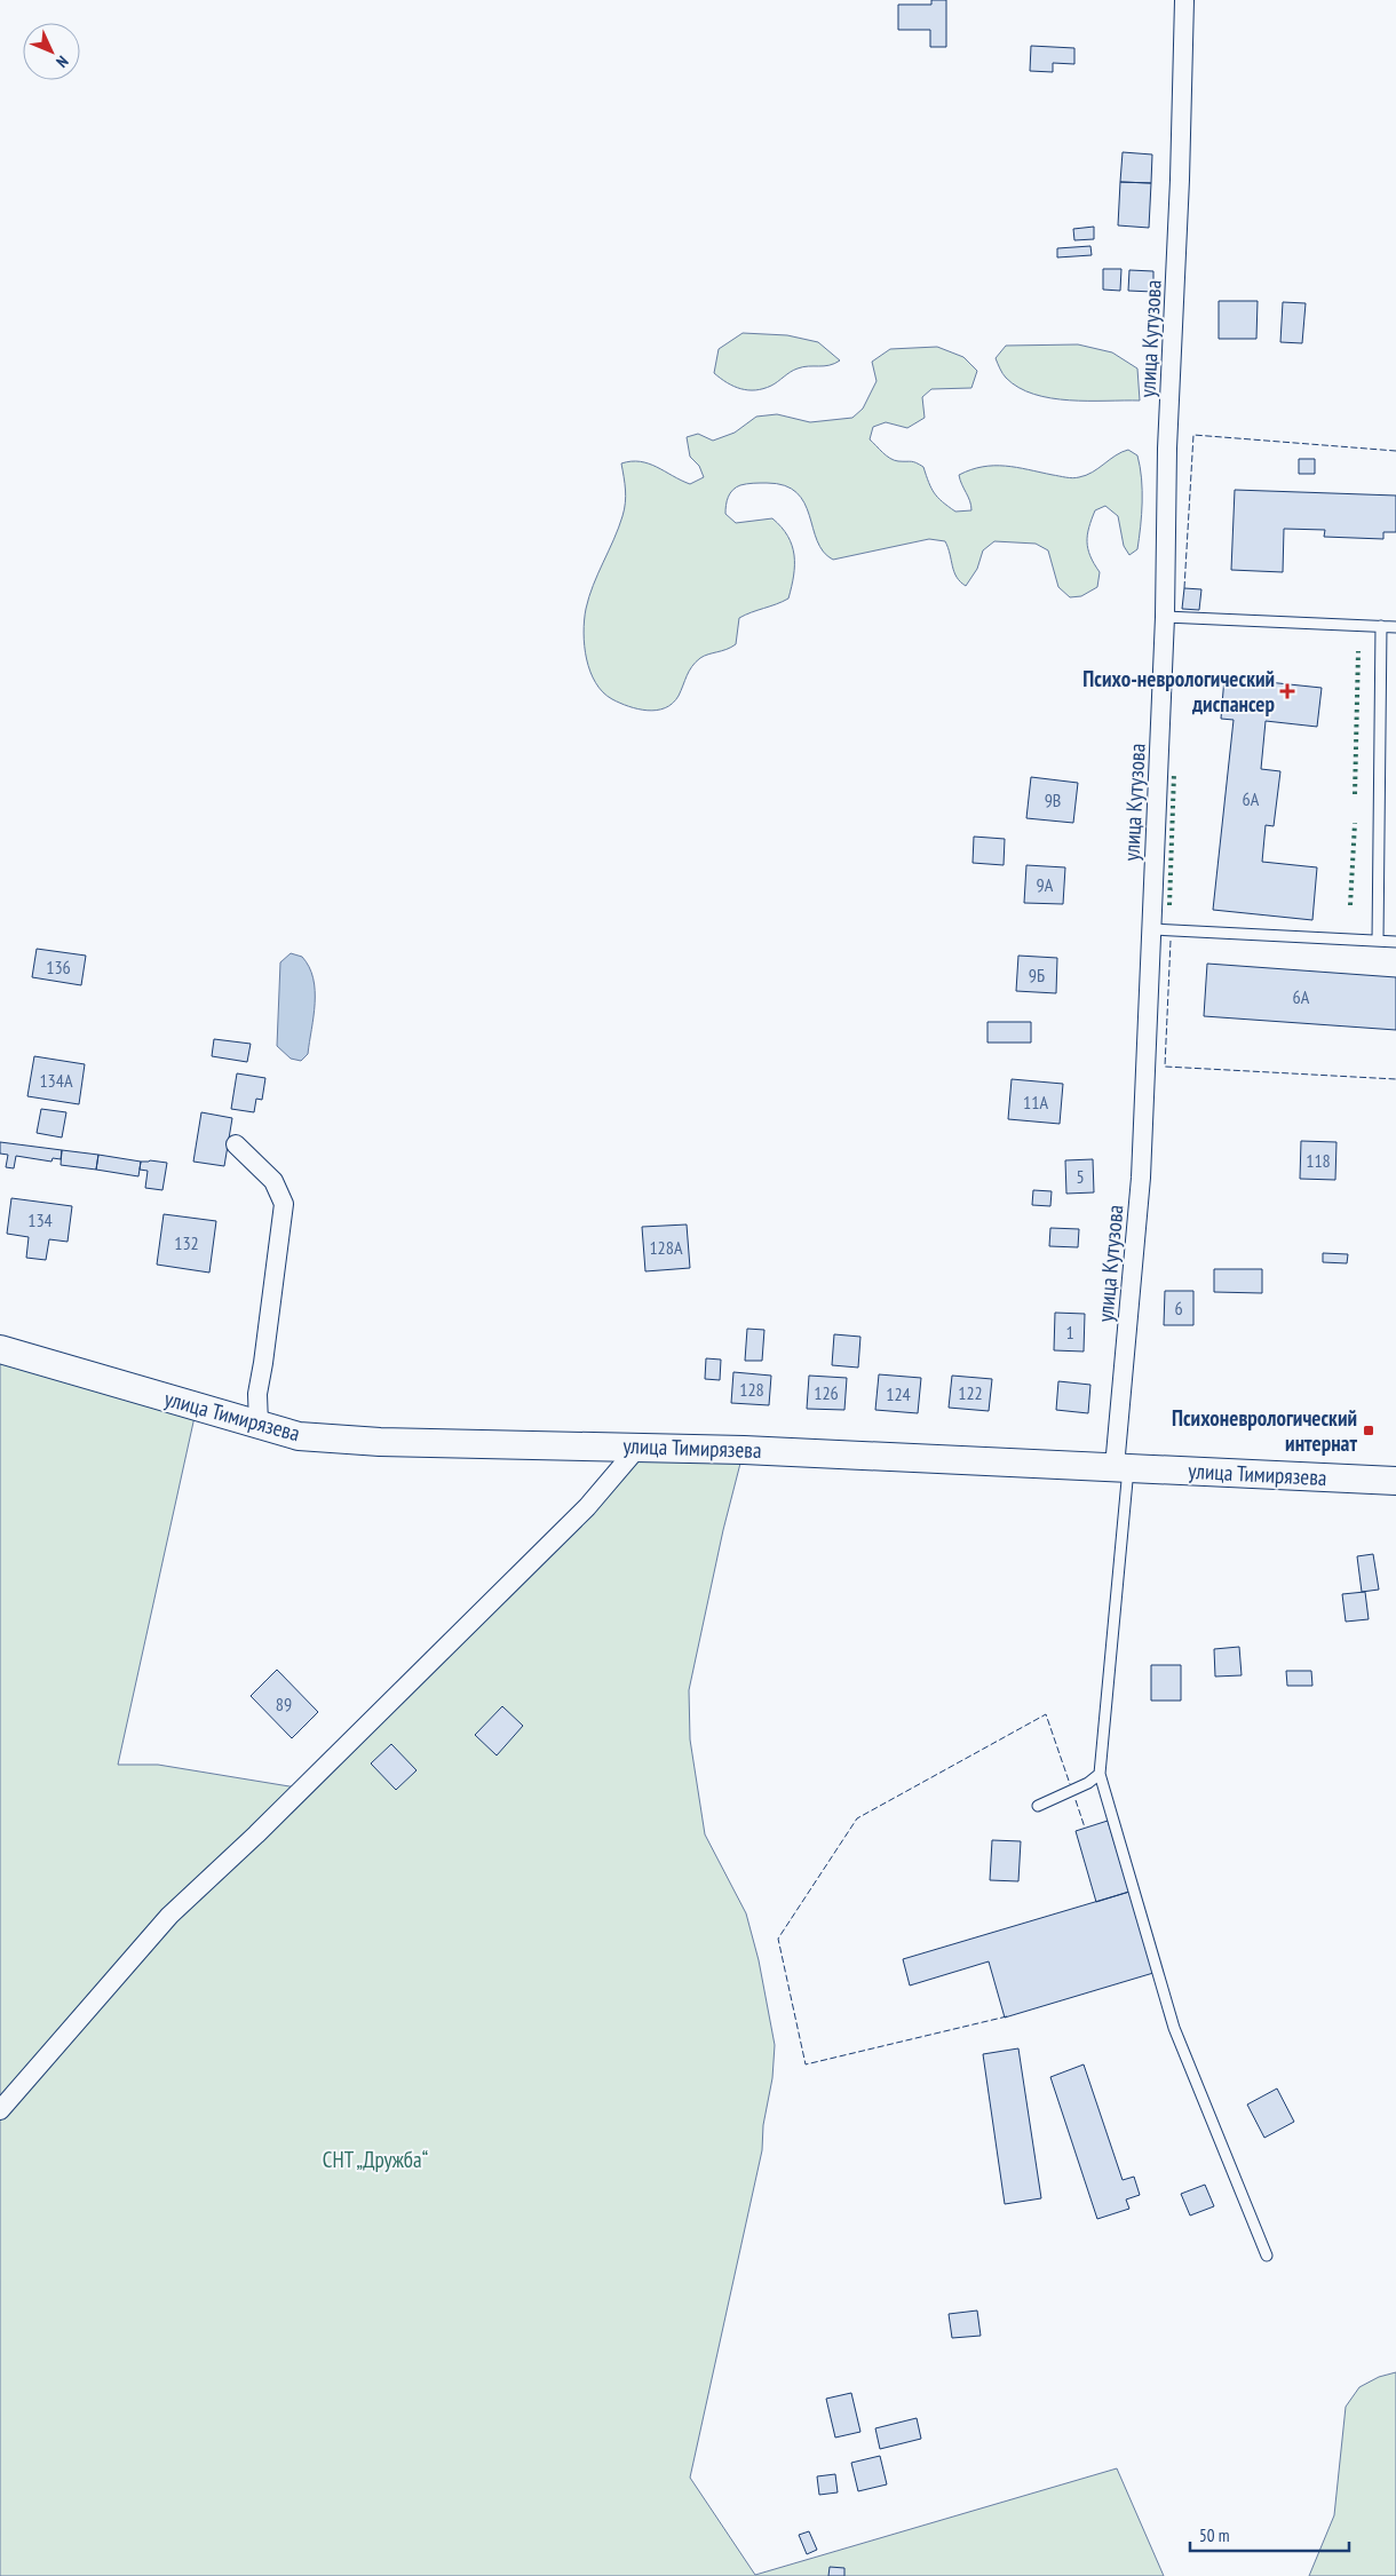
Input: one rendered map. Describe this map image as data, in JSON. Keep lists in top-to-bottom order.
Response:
{
  "streets": {
    "main road": ["улица Тимирязева"],
    "street": ["улица Кутузова"]
  },
  "crossings": [
    ["улица Кутузова", "улица Тимирязева"]
  ],
  "parks": ["СНТ „Дружба“"],
  "places": {
    "health": ["Психо-неврологический диспансер"],
    "transit": ["Психоневрологический интернат"]
  },
  "house_numbers": [
    "6А",
    "9В",
    "9А",
    "136",
    "9Б",
    "6А",
    "134А",
    "11А",
    "118",
    "5",
    "134",
    "132",
    "128А",
    "6",
    "1",
    "128",
    "126",
    "122",
    "124",
    "89"
  ],
  "scale_bar": "50 m",
  "north": "bottom right"
}
